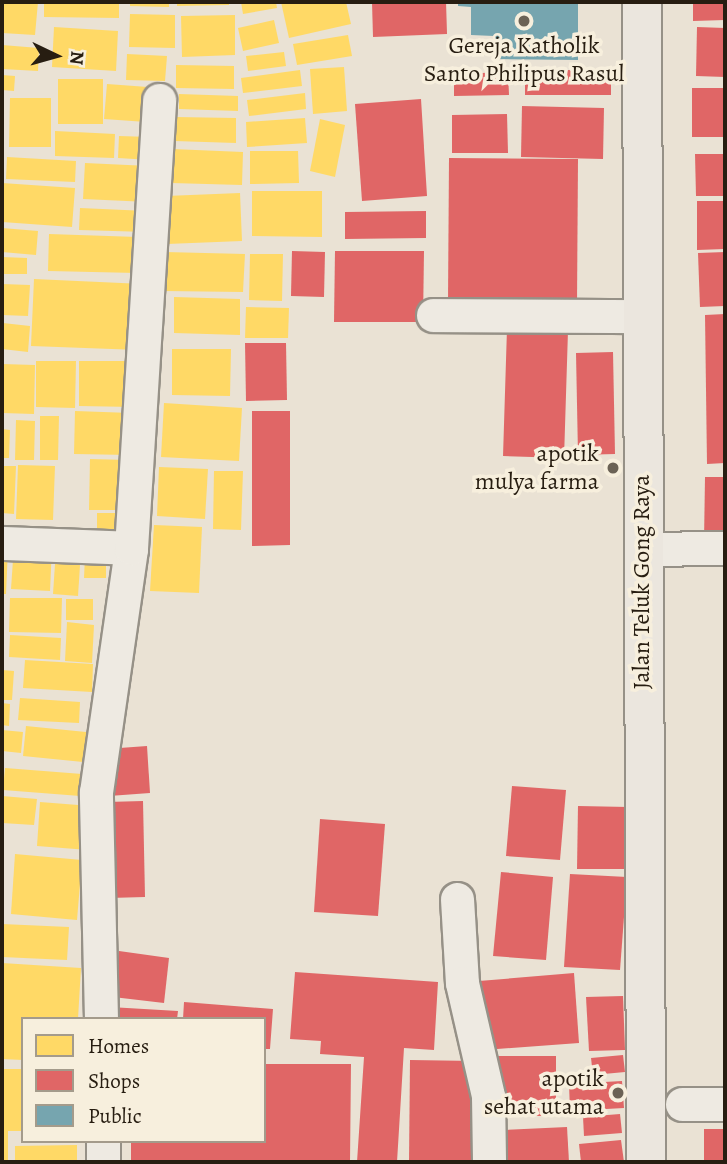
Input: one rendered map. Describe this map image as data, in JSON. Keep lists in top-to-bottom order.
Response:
{
  "streets": {
    "main road": ["Jalan Teluk Gong Raya"]
  },
  "places": ["Gereja Katholik Santo Philipus Rasul", "apotik mulya farma", "apotik sehat utama"],
  "legend": ["Homes", "Shops", "Public"],
  "north": "right"
}
